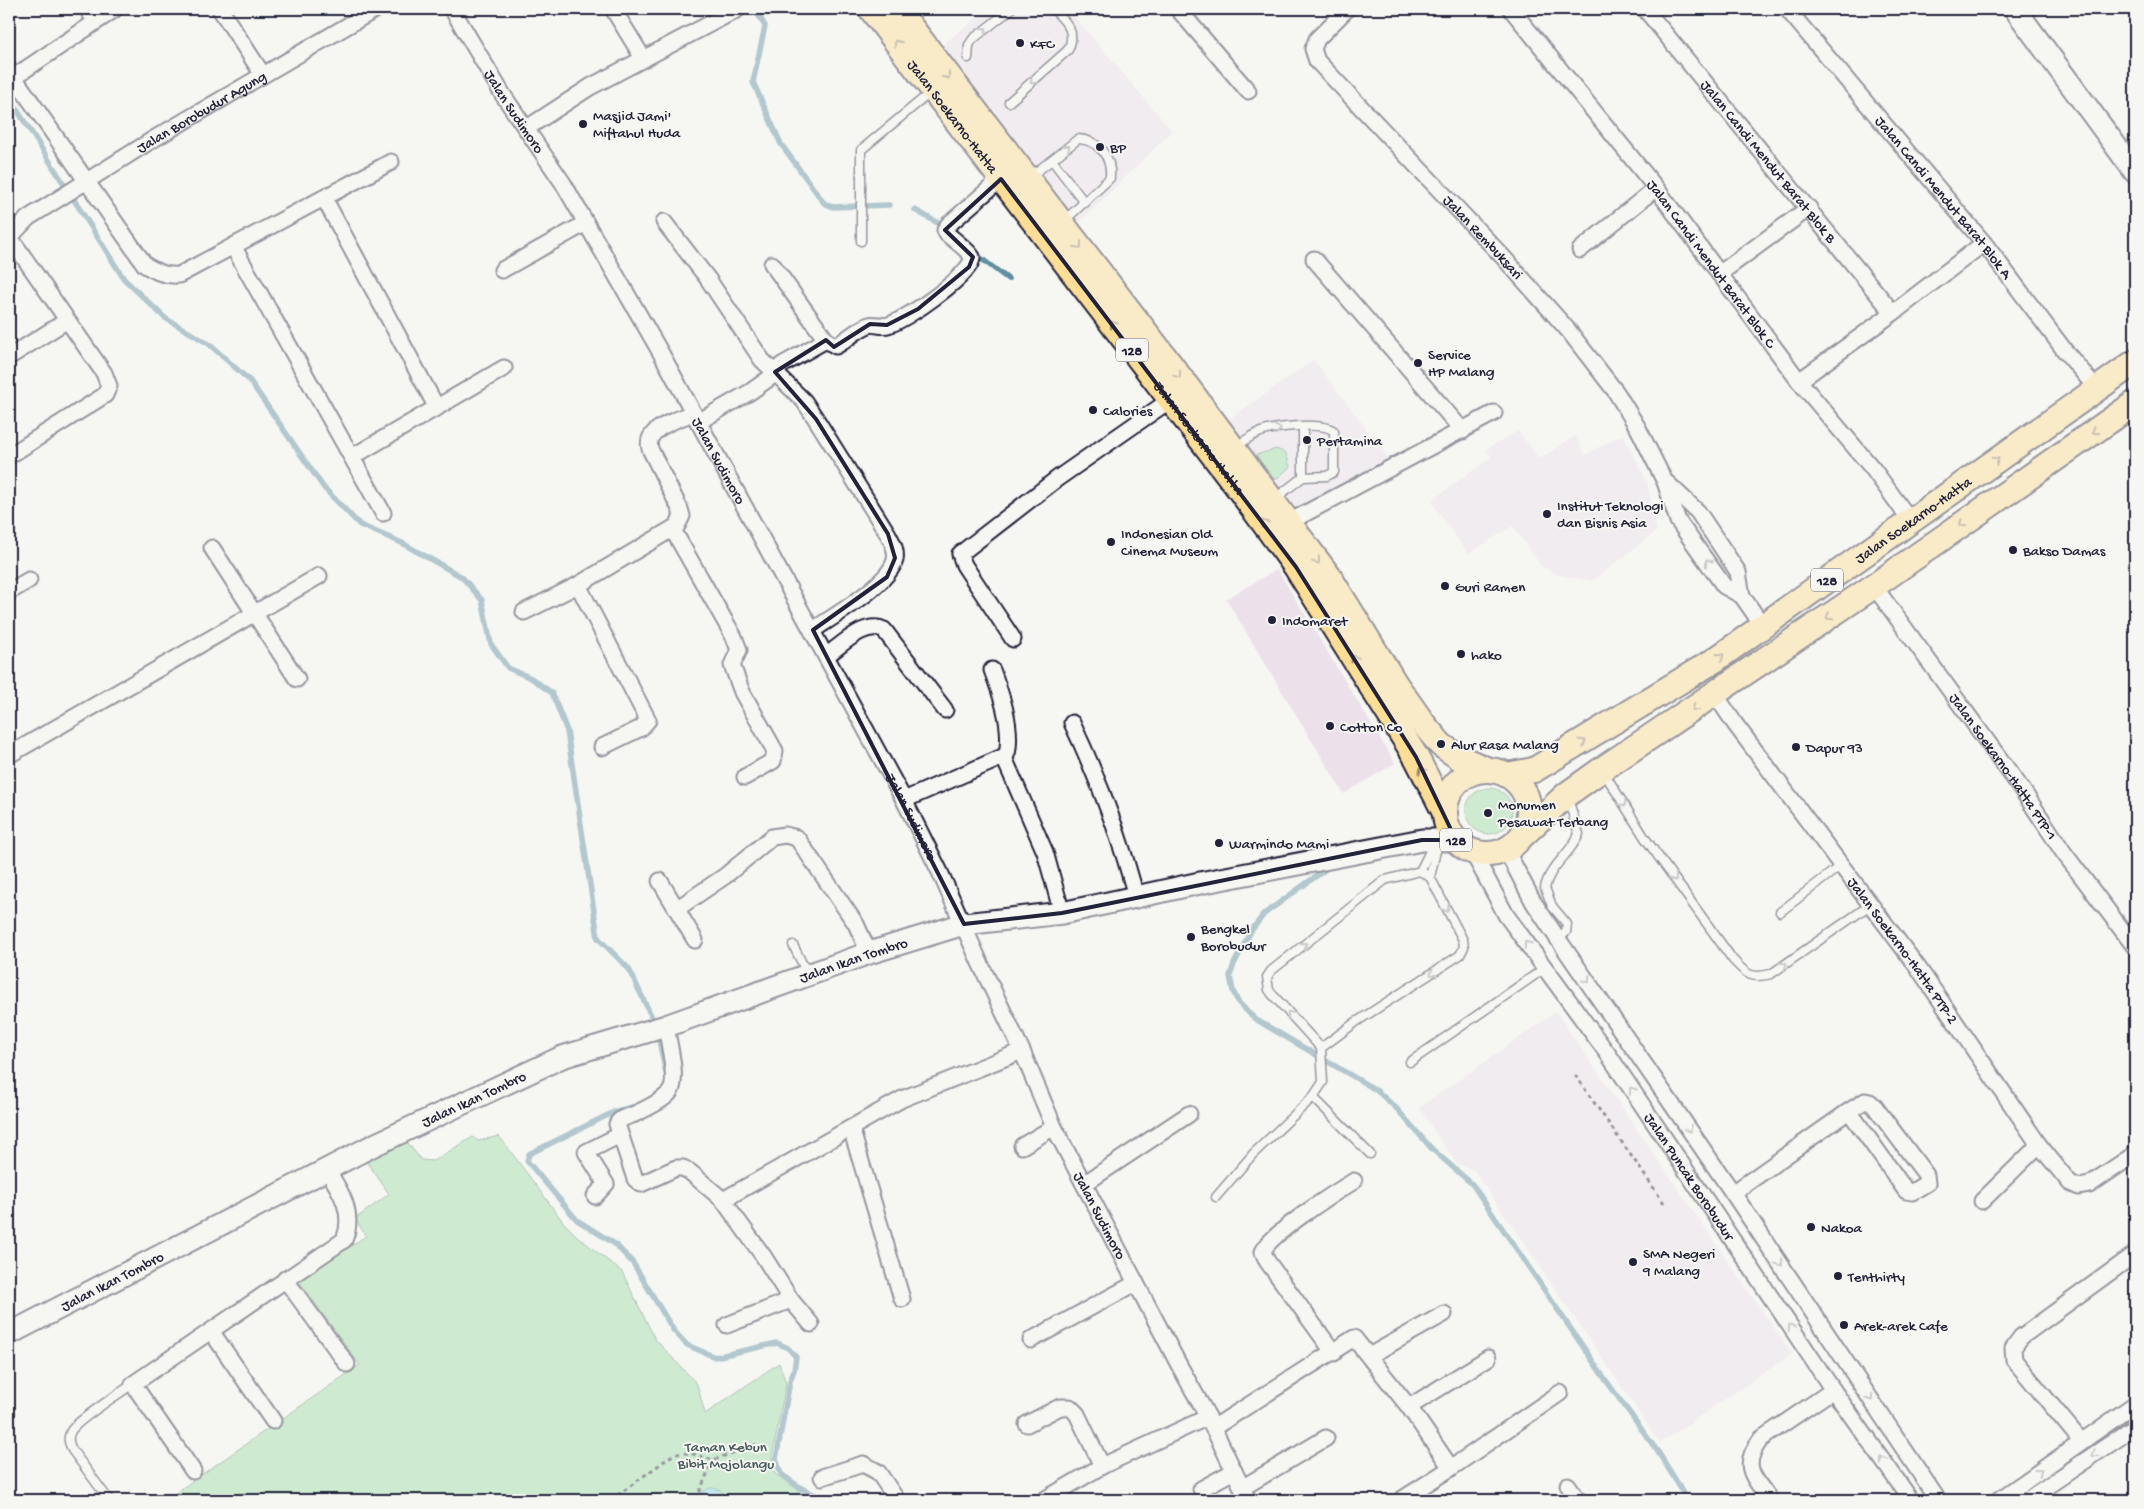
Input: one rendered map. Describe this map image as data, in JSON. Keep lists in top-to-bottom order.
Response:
{
  "streets": {
    "main road": ["Jalan Soekarno-Hatta", "128"],
    "street": [
      "Jalan Sudimoro",
      "Jalan Borobudur Agung",
      "Jalan Candi Mendut Barat Blok B",
      "Jalan Candi Mendut Barat Blok A",
      "Jalan Rembuksari",
      "Jalan Candi Mendut Barat Blok C",
      "Jalan Soekarno-Hatta PTP-1",
      "Jalan Soekarno-Hatta PTP-2",
      "Jalan Ikan Tombro",
      "Jalan Puncak Borobudur"
    ]
  },
  "crossings": [
    ["Jalan Sudimoro", "Jalan Ikan Tombro"],
    ["Jalan Soekarno-Hatta", "Jalan Candi Mendut Barat Blok A"],
    ["Jalan Soekarno-Hatta", "Jalan Rembuksari"],
    ["Jalan Soekarno-Hatta", "Jalan Candi Mendut Barat Blok C"],
    ["Jalan Soekarno-Hatta", "128"],
    ["Jalan Soekarno-Hatta", "Jalan Puncak Borobudur"],
    ["128", "Jalan Soekarno-Hatta PTP-1"],
    ["128", "Jalan Soekarno-Hatta PTP-2"],
    ["128", "Jalan Puncak Borobudur"]
  ],
  "parks": ["Taman Kebun Bibit Mojolangu"],
  "places": [
    "KFC",
    "Masjid Jami' Miftahul Huda",
    "BP",
    "Service HP Malang",
    "Calories",
    "Pertamina",
    "Institut Teknologi dan Bisnis Asia",
    "Indonesian Old Cinema Museum",
    "Bakso Damas",
    "Guri Ramen",
    "Indomaret",
    "hako",
    "Cotton Co",
    "Alur Rasa Malang",
    "Dapur 93",
    "Monumen Pesawat Terbang",
    "Warmindo Mami",
    "Bengkel Borobudur",
    "Nakoa",
    "SMA Negeri 9 Malang",
    "Tenthirty",
    "Arek-arek Cafe"
  ]
}
